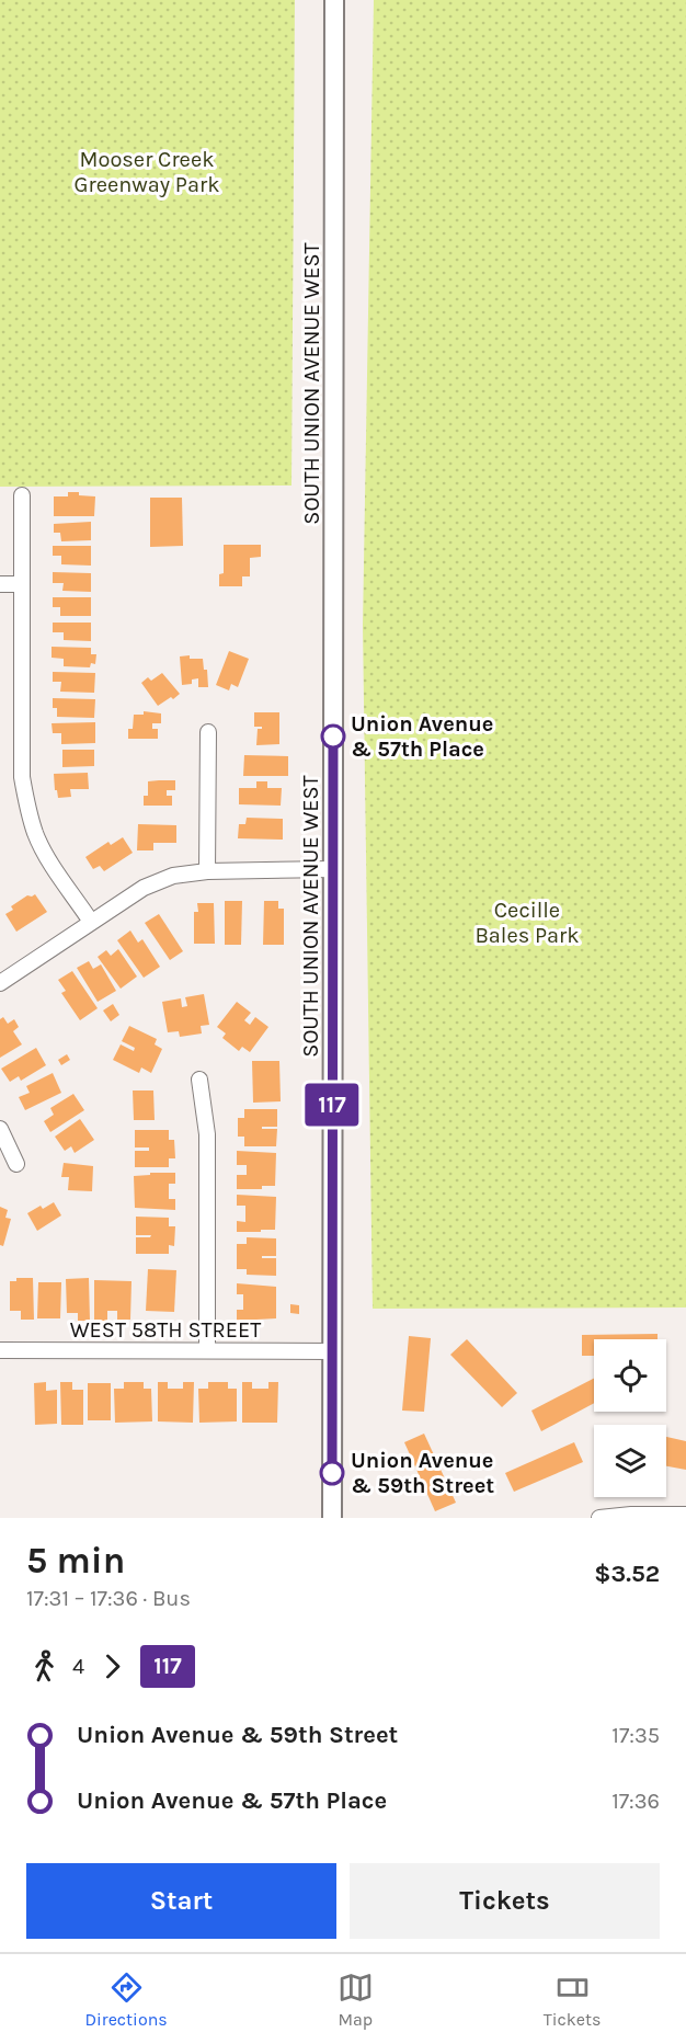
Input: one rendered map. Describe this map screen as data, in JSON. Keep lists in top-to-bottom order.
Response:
{
  "streets": {
    "street": ["SOUTH UNION AVENUE WEST", "WEST 58TH STREET"]
  },
  "crossings": [
    ["SOUTH UNION AVENUE WEST", "WEST 58TH STREET"]
  ],
  "parks": ["Mooser Creek Greenway Park", "Cecille Bales Park"],
  "places": ["Union Avenue & 57th Place", "Union Avenue & 59th Street"],
  "lines": ["bus line 117"],
  "page": {
    "on_map": "117",
    "heading": ["5 min", "17:31 – 17:36 · Bus", "$3.52"],
    "legs": ["4", "117"],
    "list": [
      {
        "name": "Union Avenue & 59th Street",
        "value": "17:35"
      },
      {
        "name": "Union Avenue & 57th Place",
        "value": "17:36"
      }
    ],
    "buttons": ["Start", "Tickets"],
    "tabs": ["Directions", "Map", "Tickets"]
  }
}
